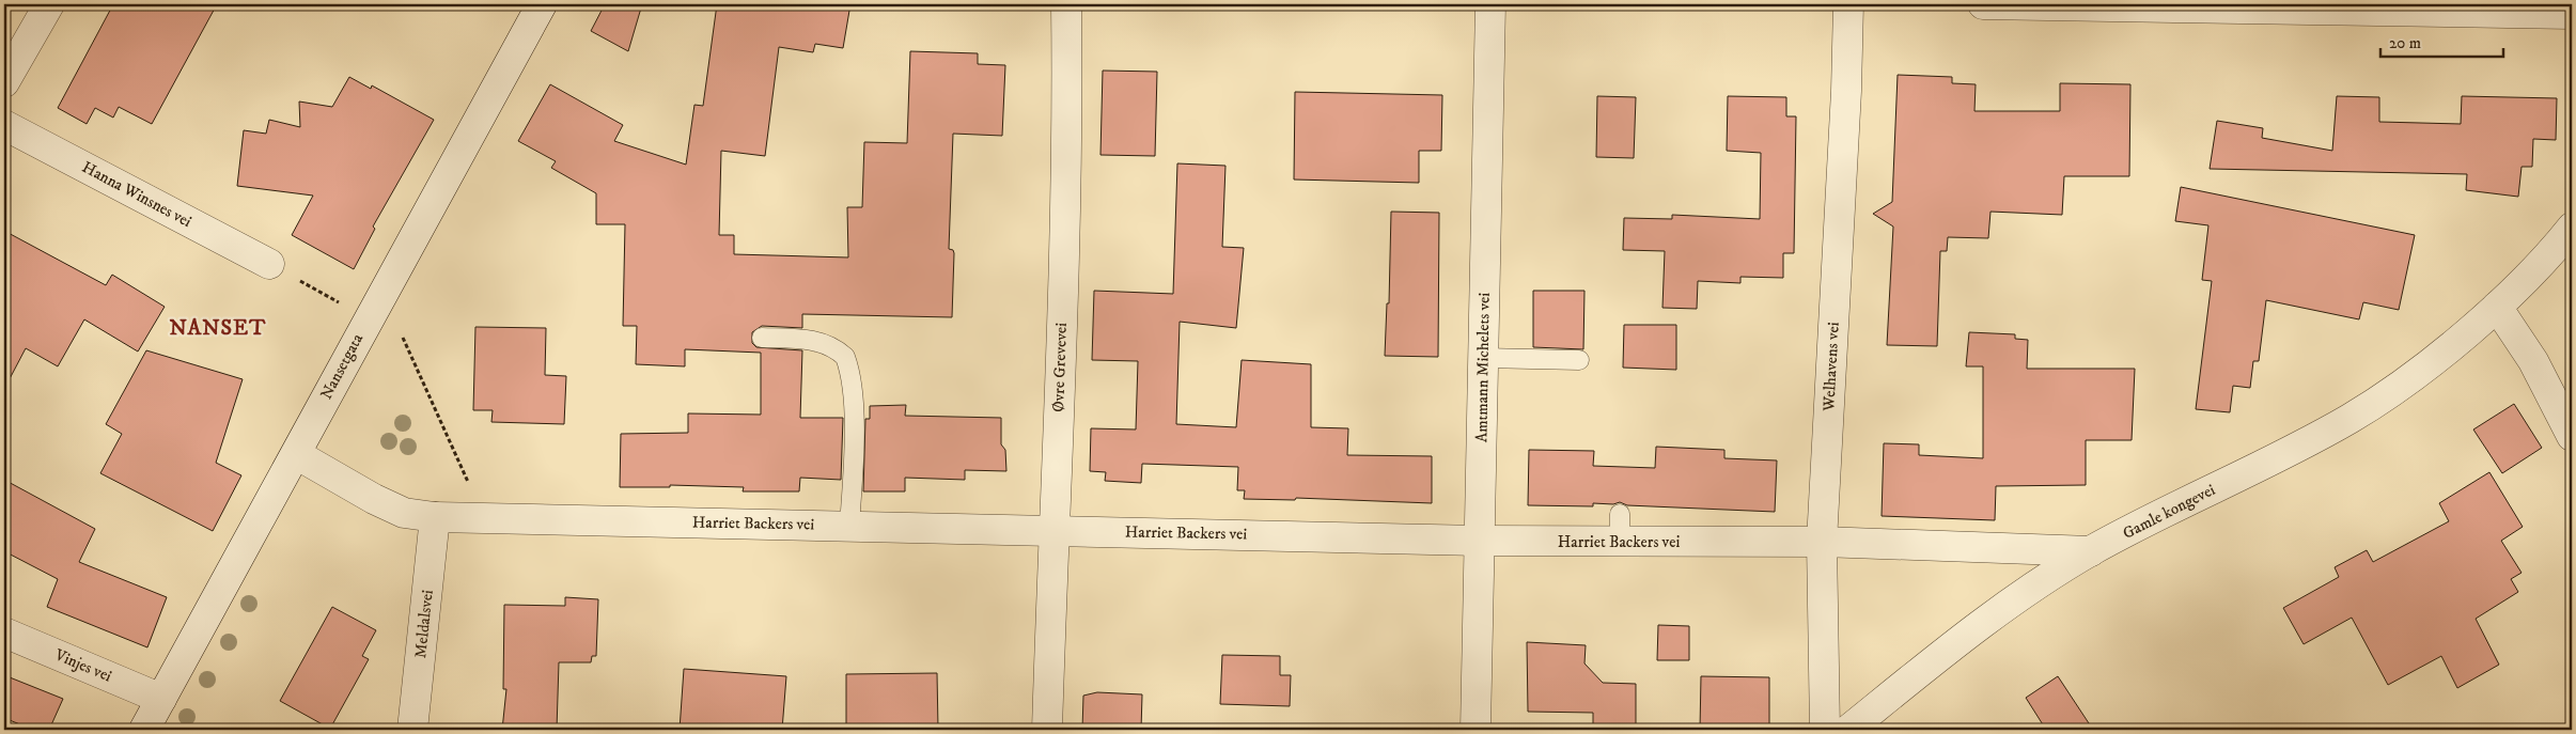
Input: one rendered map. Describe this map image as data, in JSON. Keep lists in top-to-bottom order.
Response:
{
  "streets": {
    "street": [
      "Hanna Winsnes vei",
      "Nansetgata",
      "Welhavens vei",
      "Øvre Grevevei",
      "Amtmann Michelets vei",
      "Gamle kongevei",
      "Harriet Backers vei",
      "Meldalsvei",
      "Vinjes vei"
    ]
  },
  "crossings": [
    ["Nansetgata", "Harriet Backers vei"],
    ["Nansetgata", "Vinjes vei"],
    ["Welhavens vei", "Harriet Backers vei"],
    ["Øvre Grevevei", "Harriet Backers vei"],
    ["Amtmann Michelets vei", "Harriet Backers vei"],
    ["Gamle kongevei", "Harriet Backers vei"],
    ["Harriet Backers vei", "Meldalsvei"]
  ],
  "districts": ["NANSET"],
  "scale_bar": "20 m"
}
